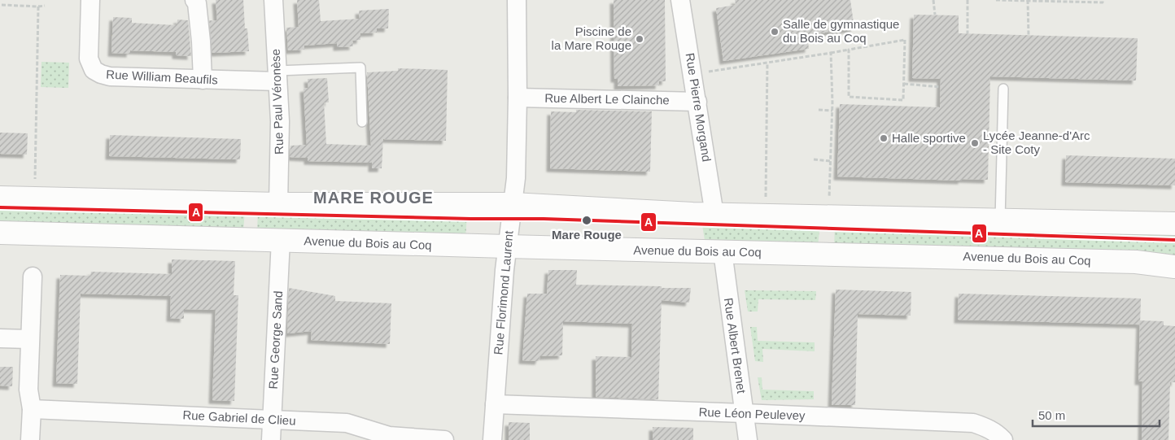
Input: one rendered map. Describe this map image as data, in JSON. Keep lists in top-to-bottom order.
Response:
{
  "streets": {
    "main road": ["Avenue du Bois au Coq"],
    "street": [
      "Rue William Beaufils",
      "Rue Albert Le Clainche",
      "Rue Paul Véronèse",
      "Rue Pierre Morgand",
      "Rue Florimond Laurent",
      "Rue George Sand",
      "Rue Albert Brenet",
      "Rue Léon Peulevey",
      "Rue Gabriel de Clieu"
    ]
  },
  "crossings": [
    ["Rue William Beaufils", "Rue Paul Véronèse"],
    ["Rue Albert Le Clainche", "Rue Pierre Morgand"],
    ["Rue Albert Le Clainche", "Rue Florimond Laurent"],
    ["Avenue du Bois au Coq", "Rue Florimond Laurent"],
    ["Avenue du Bois au Coq", "Rue George Sand"],
    ["Avenue du Bois au Coq", "Rue Albert Brenet"],
    ["Rue Florimond Laurent", "Rue Léon Peulevey"],
    ["Rue George Sand", "Rue Gabriel de Clieu"],
    ["Rue Albert Brenet", "Rue Léon Peulevey"]
  ],
  "districts": ["MARE ROUGE"],
  "places": [
    "Salle de gymnastique du Bois au Coq",
    "Piscine de la Mare Rouge",
    "Halle sportive",
    "Lycée Jeanne-d'Arc - Site Coty",
    "Mare Rouge"
  ],
  "lines": ["transit line A"],
  "scale_bar": "50 m"
}
